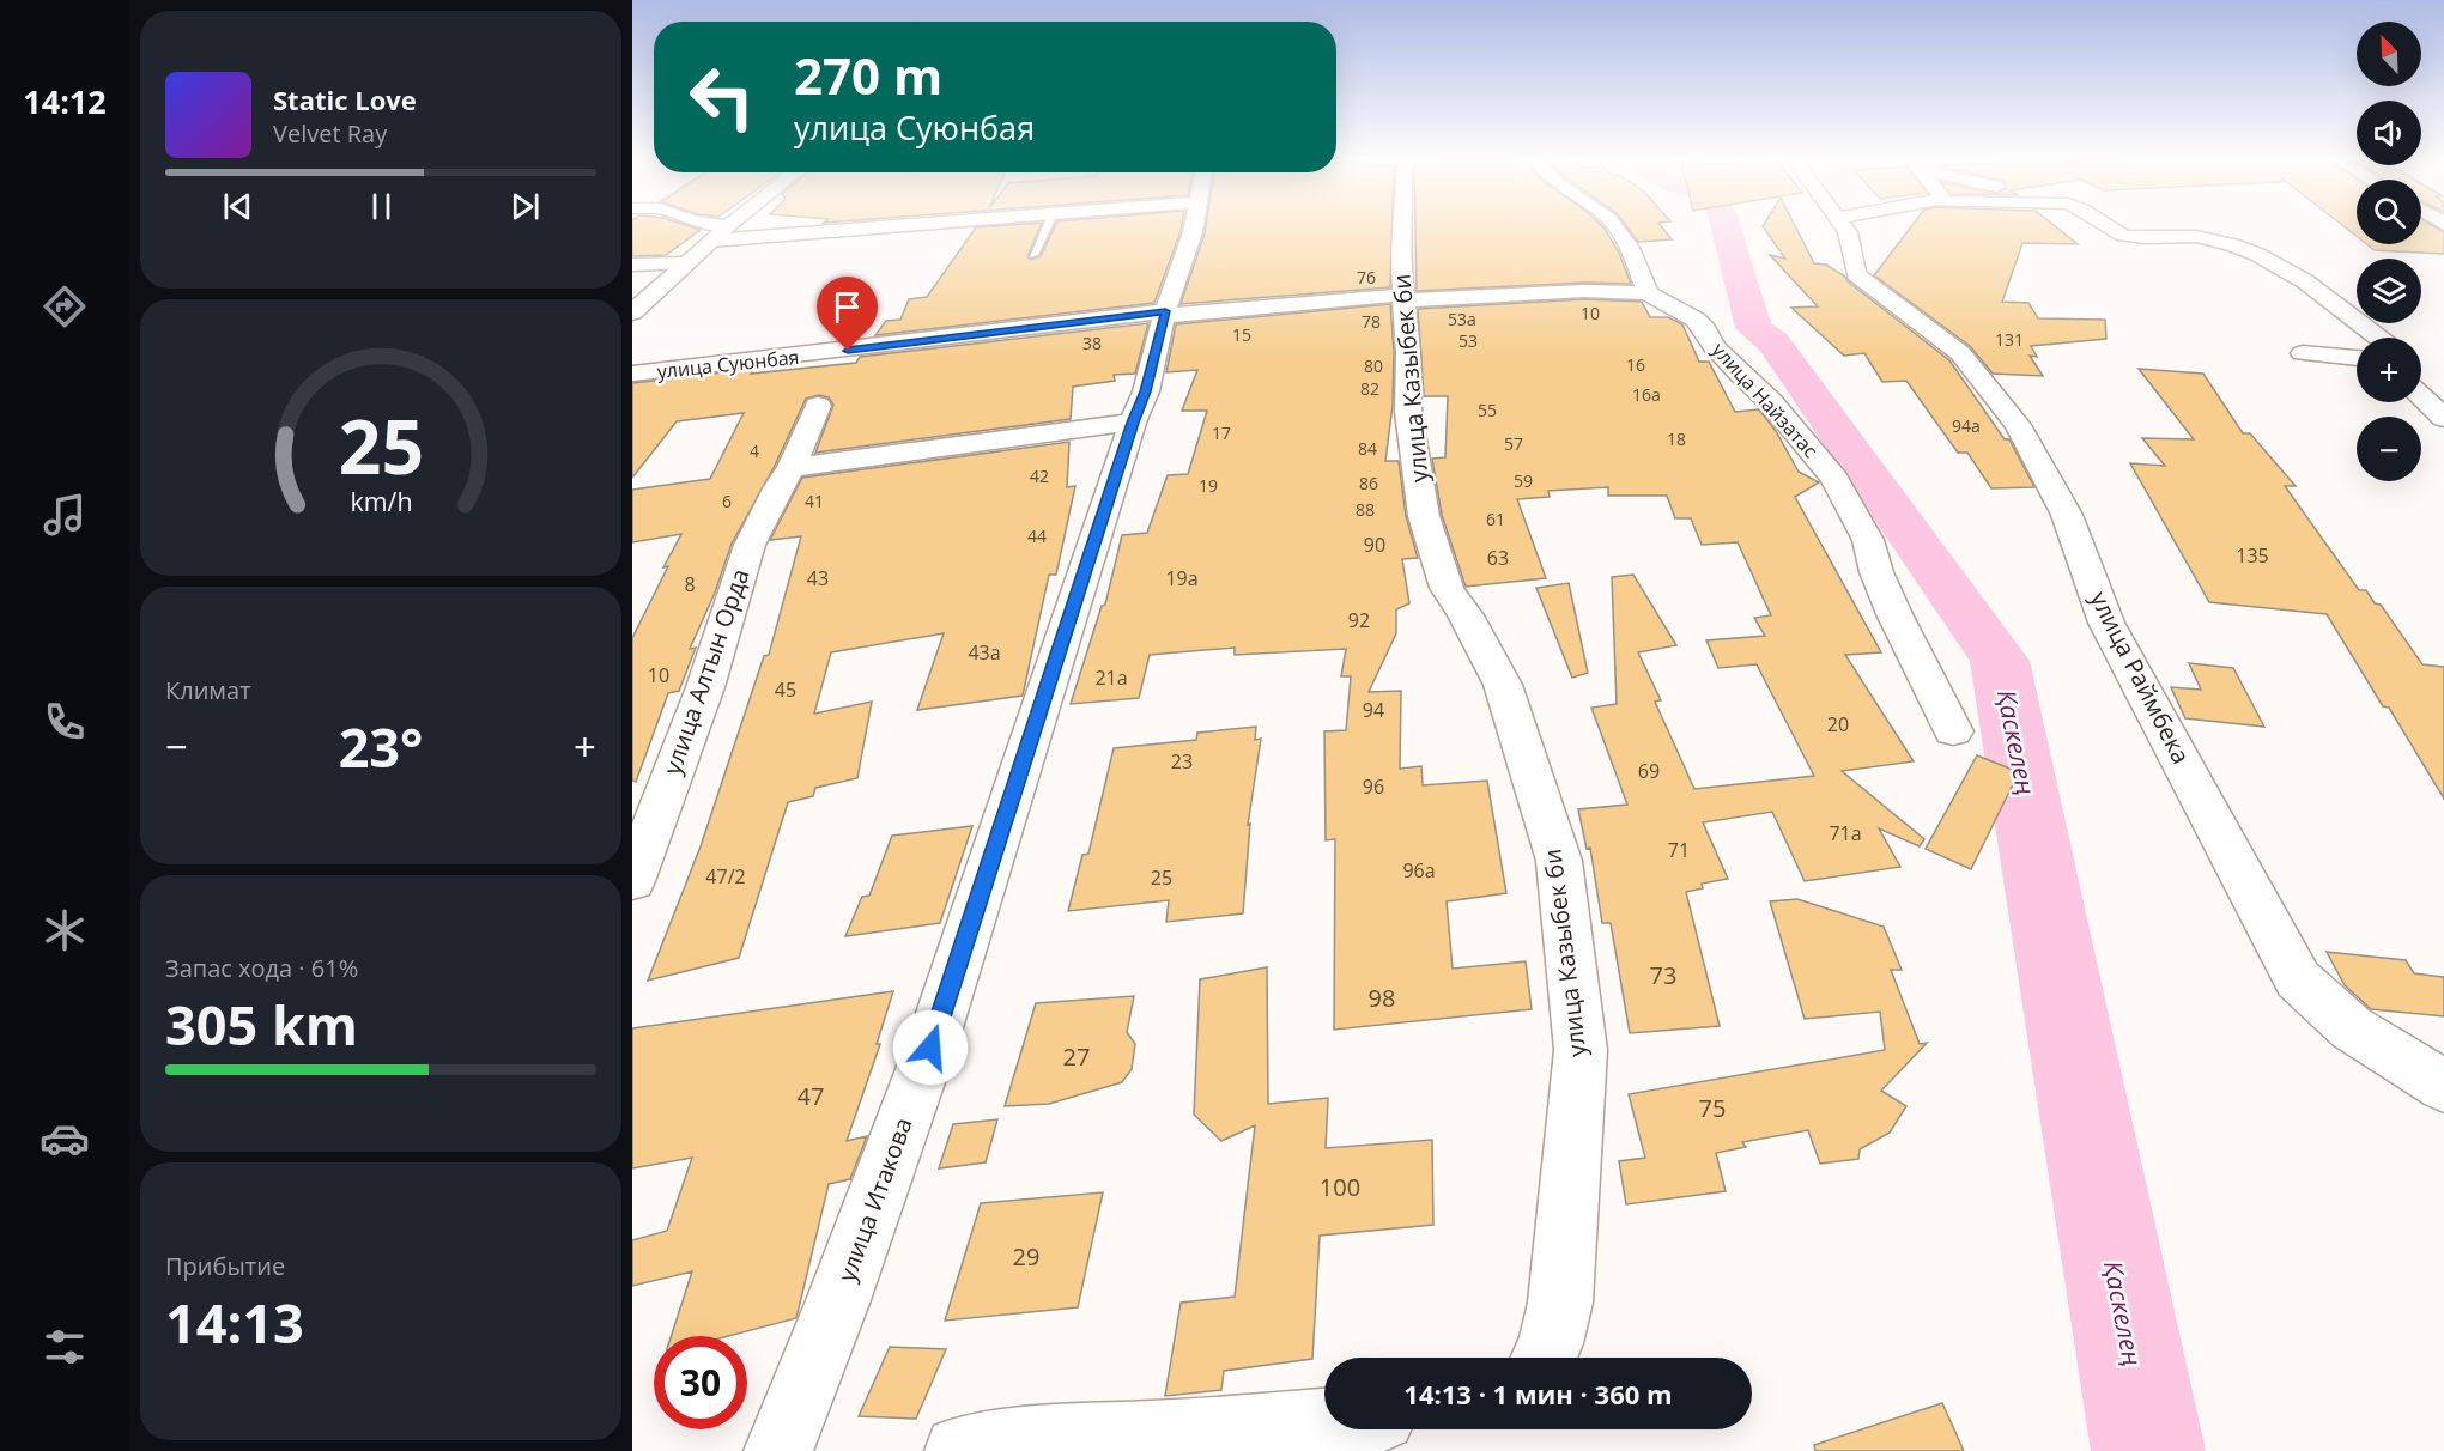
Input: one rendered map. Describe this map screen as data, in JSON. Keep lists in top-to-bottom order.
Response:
{
  "streets": {
    "street": [
      "улица Суюнбая",
      "улица Казыбек би",
      "улица Найзатас",
      "улица Алтын Орда",
      "улица Раймбека",
      "улица Итакова"
    ]
  },
  "crossings": [
    ["улица Суюнбая", "улица Казыбек би"],
    ["улица Суюнбая", "улица Найзатас"],
    ["улица Суюнбая", "улица Итакова"]
  ],
  "water": ["Қаскелең"],
  "house_numbers": [
    "76",
    "10",
    "53а",
    "78",
    "15",
    "131",
    "53",
    "38",
    "16",
    "80",
    "82",
    "16а",
    "55",
    "94а",
    "17",
    "18",
    "57",
    "84",
    "4",
    "42",
    "59",
    "86",
    "19",
    "6",
    "41",
    "88",
    "61",
    "44",
    "90",
    "135",
    "63",
    "43",
    "19а",
    "8",
    "92",
    "43а",
    "10",
    "21а",
    "45",
    "94",
    "20",
    "23",
    "69",
    "96",
    "71а",
    "71",
    "96а",
    "47/2",
    "25",
    "73",
    "98",
    "27",
    "47",
    "75",
    "100",
    "29"
  ],
  "north": "top left",
  "page": {
    "tabs": "14:12",
    "map_buttons": ["+", "−"],
    "turn": ["270 m", "улица Суюнбая"],
    "song": ["Static Love", "Velvet Ray"],
    "tile": [
      "Климат",
      ["Запас хода · 61%", "305 km"],
      ["Прибытие", "14:13"]
    ],
    "heat": ["−", "23°", "+"],
    "limit": "30",
    "trip": "14:13 · 1 мин · 360 m",
    "gauge": ["25", "km/h"]
  }
}
